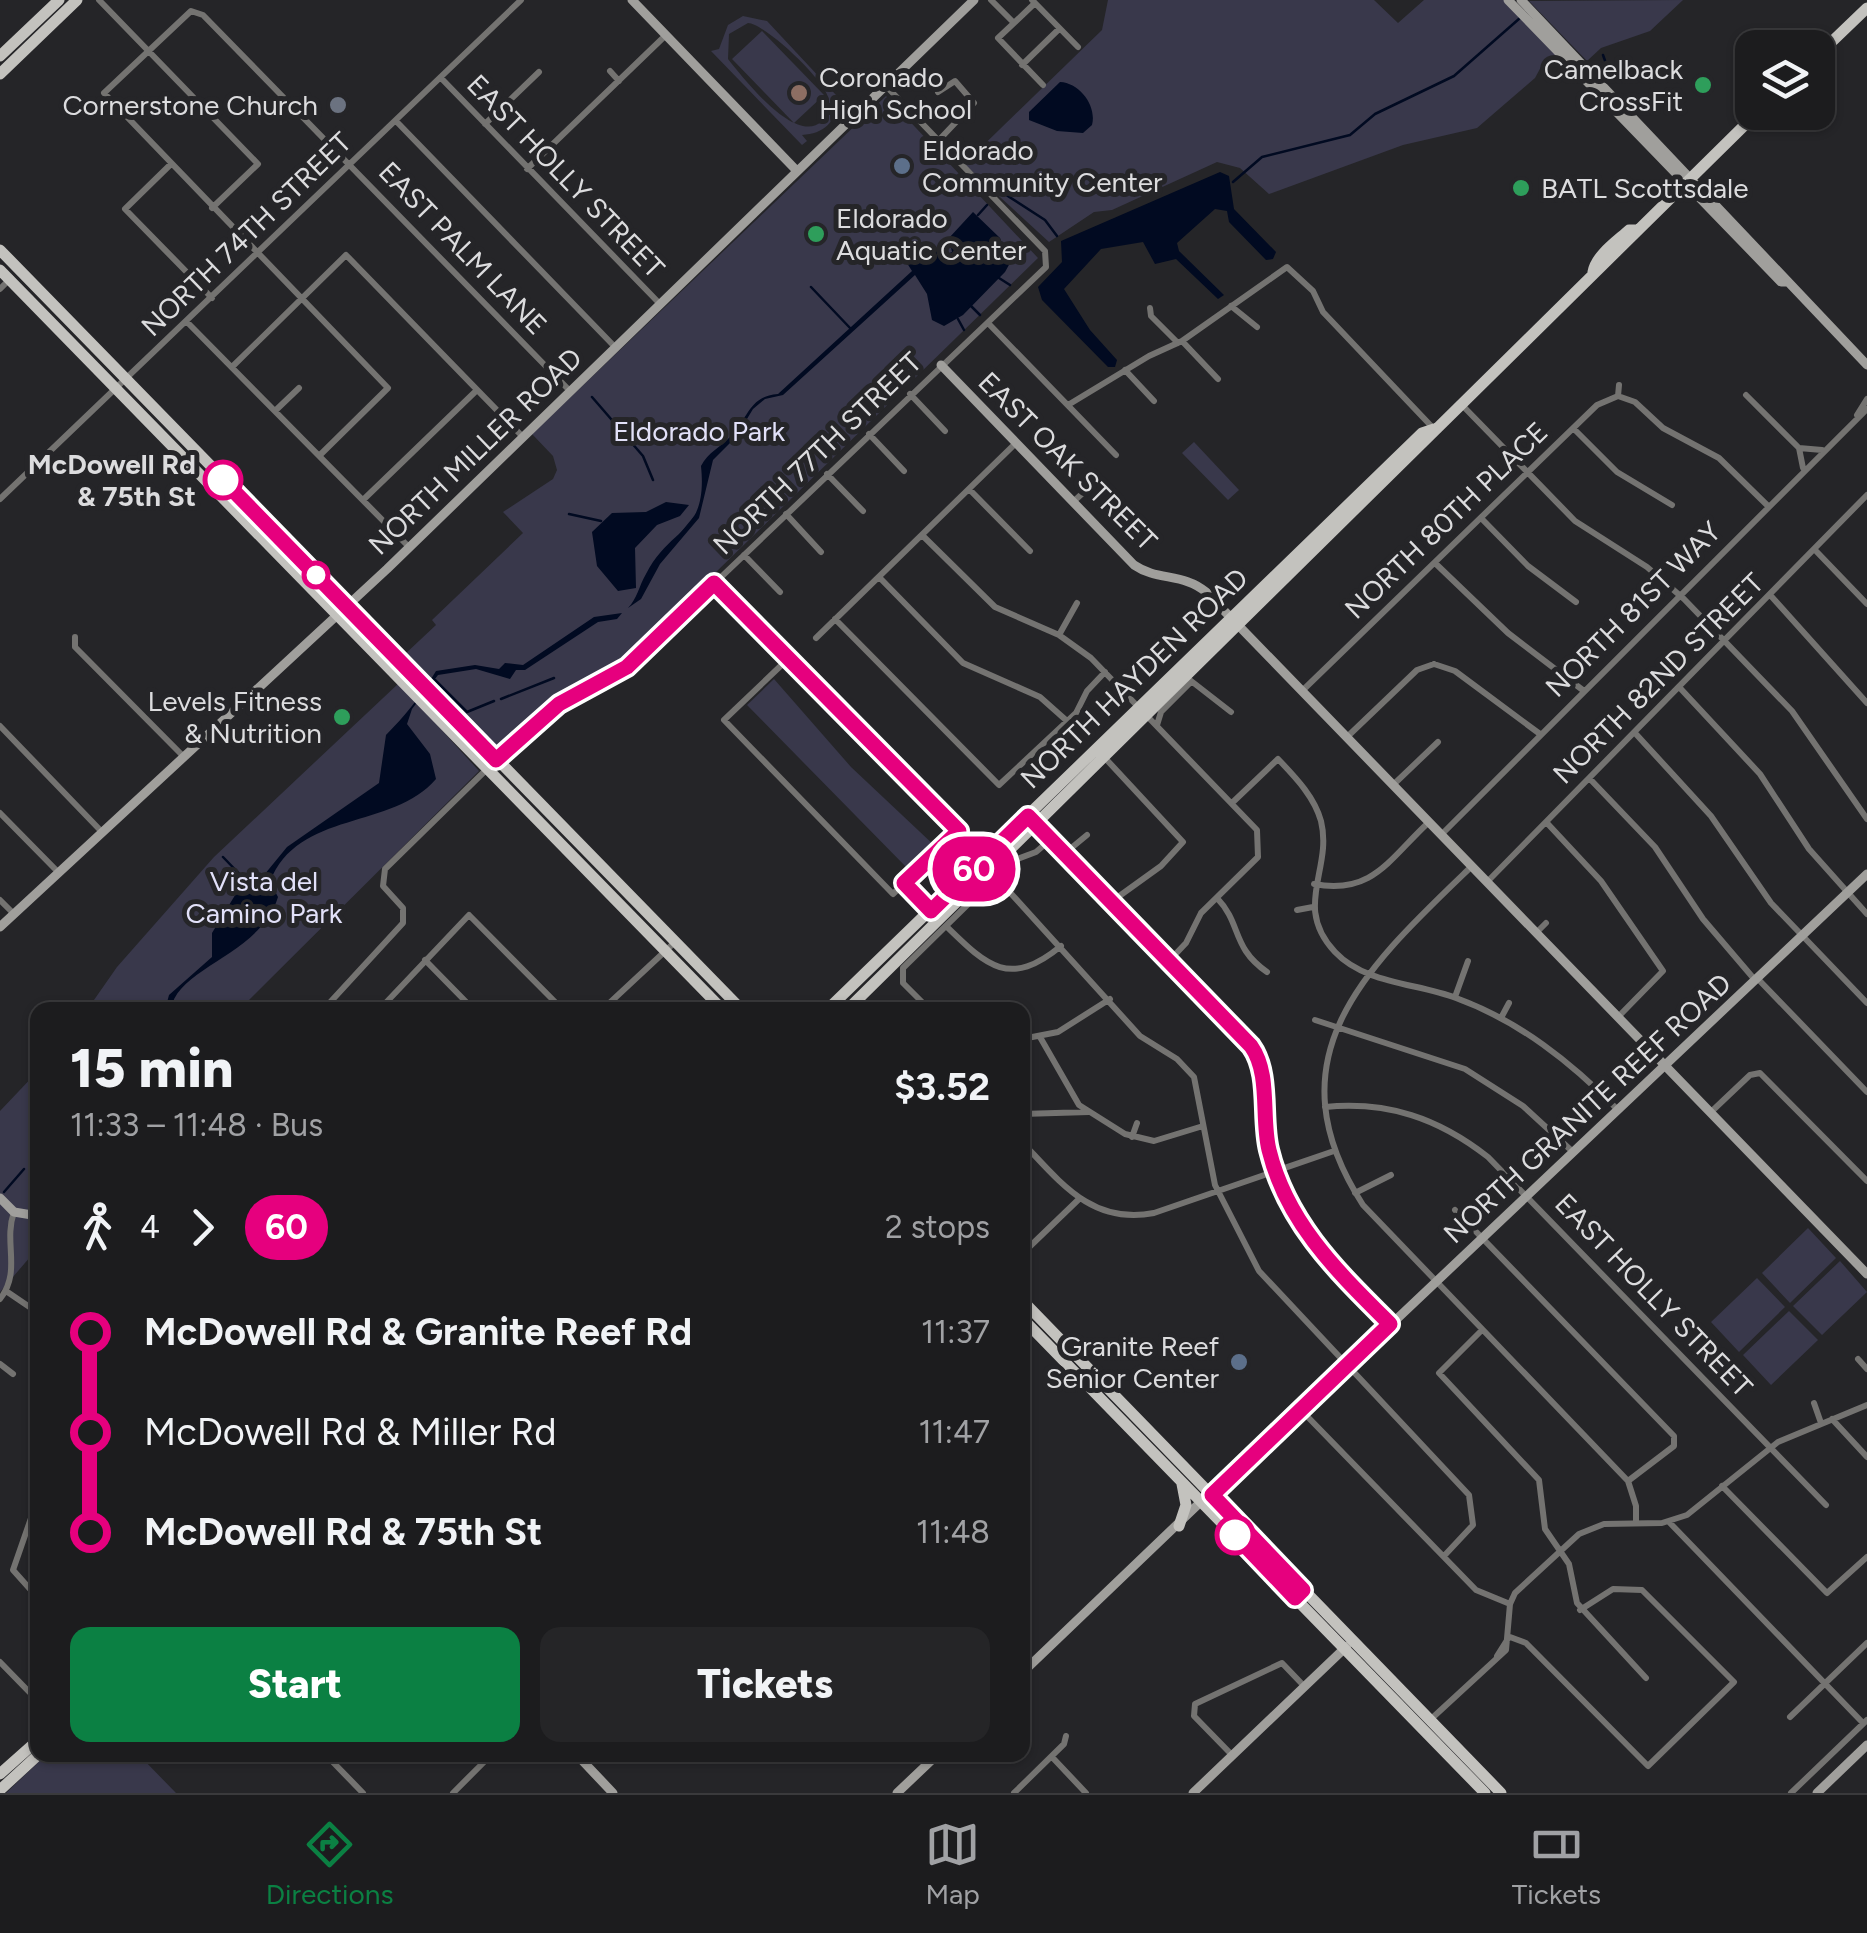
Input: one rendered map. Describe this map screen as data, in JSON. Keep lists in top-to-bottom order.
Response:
{
  "streets": {
    "main road": ["NORTH HAYDEN ROAD"],
    "street": [
      "EAST HOLLY STREET",
      "NORTH 74TH STREET",
      "EAST PALM LANE",
      "NORTH MILLER ROAD",
      "NORTH 77TH STREET",
      "EAST OAK STREET",
      "NORTH 80TH PLACE",
      "NORTH 81ST WAY",
      "NORTH 82ND STREET",
      "NORTH GRANITE REEF ROAD"
    ]
  },
  "crossings": [
    ["EAST HOLLY STREET", "NORTH 74TH STREET"],
    ["EAST HOLLY STREET", "NORTH MILLER ROAD"],
    ["EAST HOLLY STREET", "NORTH GRANITE REEF ROAD"],
    ["NORTH 74TH STREET", "EAST PALM LANE"],
    ["EAST PALM LANE", "NORTH MILLER ROAD"],
    ["NORTH 77TH STREET", "EAST OAK STREET"],
    ["EAST OAK STREET", "NORTH 80TH PLACE"],
    ["EAST OAK STREET", "NORTH 81ST WAY"],
    ["EAST OAK STREET", "NORTH HAYDEN ROAD"],
    ["EAST OAK STREET", "NORTH 82ND STREET"],
    ["EAST OAK STREET", "NORTH GRANITE REEF ROAD"]
  ],
  "parks": ["Eldorado Park", "Vista del Camino Park"],
  "places": [
    "Camelback CrossFit",
    "Coronado High School",
    "Cornerstone Church",
    "Eldorado Community Center",
    "BATL Scottsdale",
    "Eldorado Aquatic Center",
    "McDowell Rd & 75th St",
    "Levels Fitness & Nutrition",
    "Granite Reef Senior Center"
  ],
  "lines": ["bus line 60"],
  "page": {
    "on_map": "60",
    "heading": ["15 min", "11:33 – 11:48 · Bus", "$3.52"],
    "legs": ["4", "60", "2 stops"],
    "list": [
      {
        "name": "McDowell Rd & Granite Reef Rd",
        "value": "11:37"
      },
      {
        "name": "McDowell Rd & Miller Rd",
        "value": "11:47"
      },
      {
        "name": "McDowell Rd & 75th St",
        "value": "11:48"
      }
    ],
    "buttons": ["Start", "Tickets"],
    "tabs": ["Directions", "Map", "Tickets"]
  }
}
